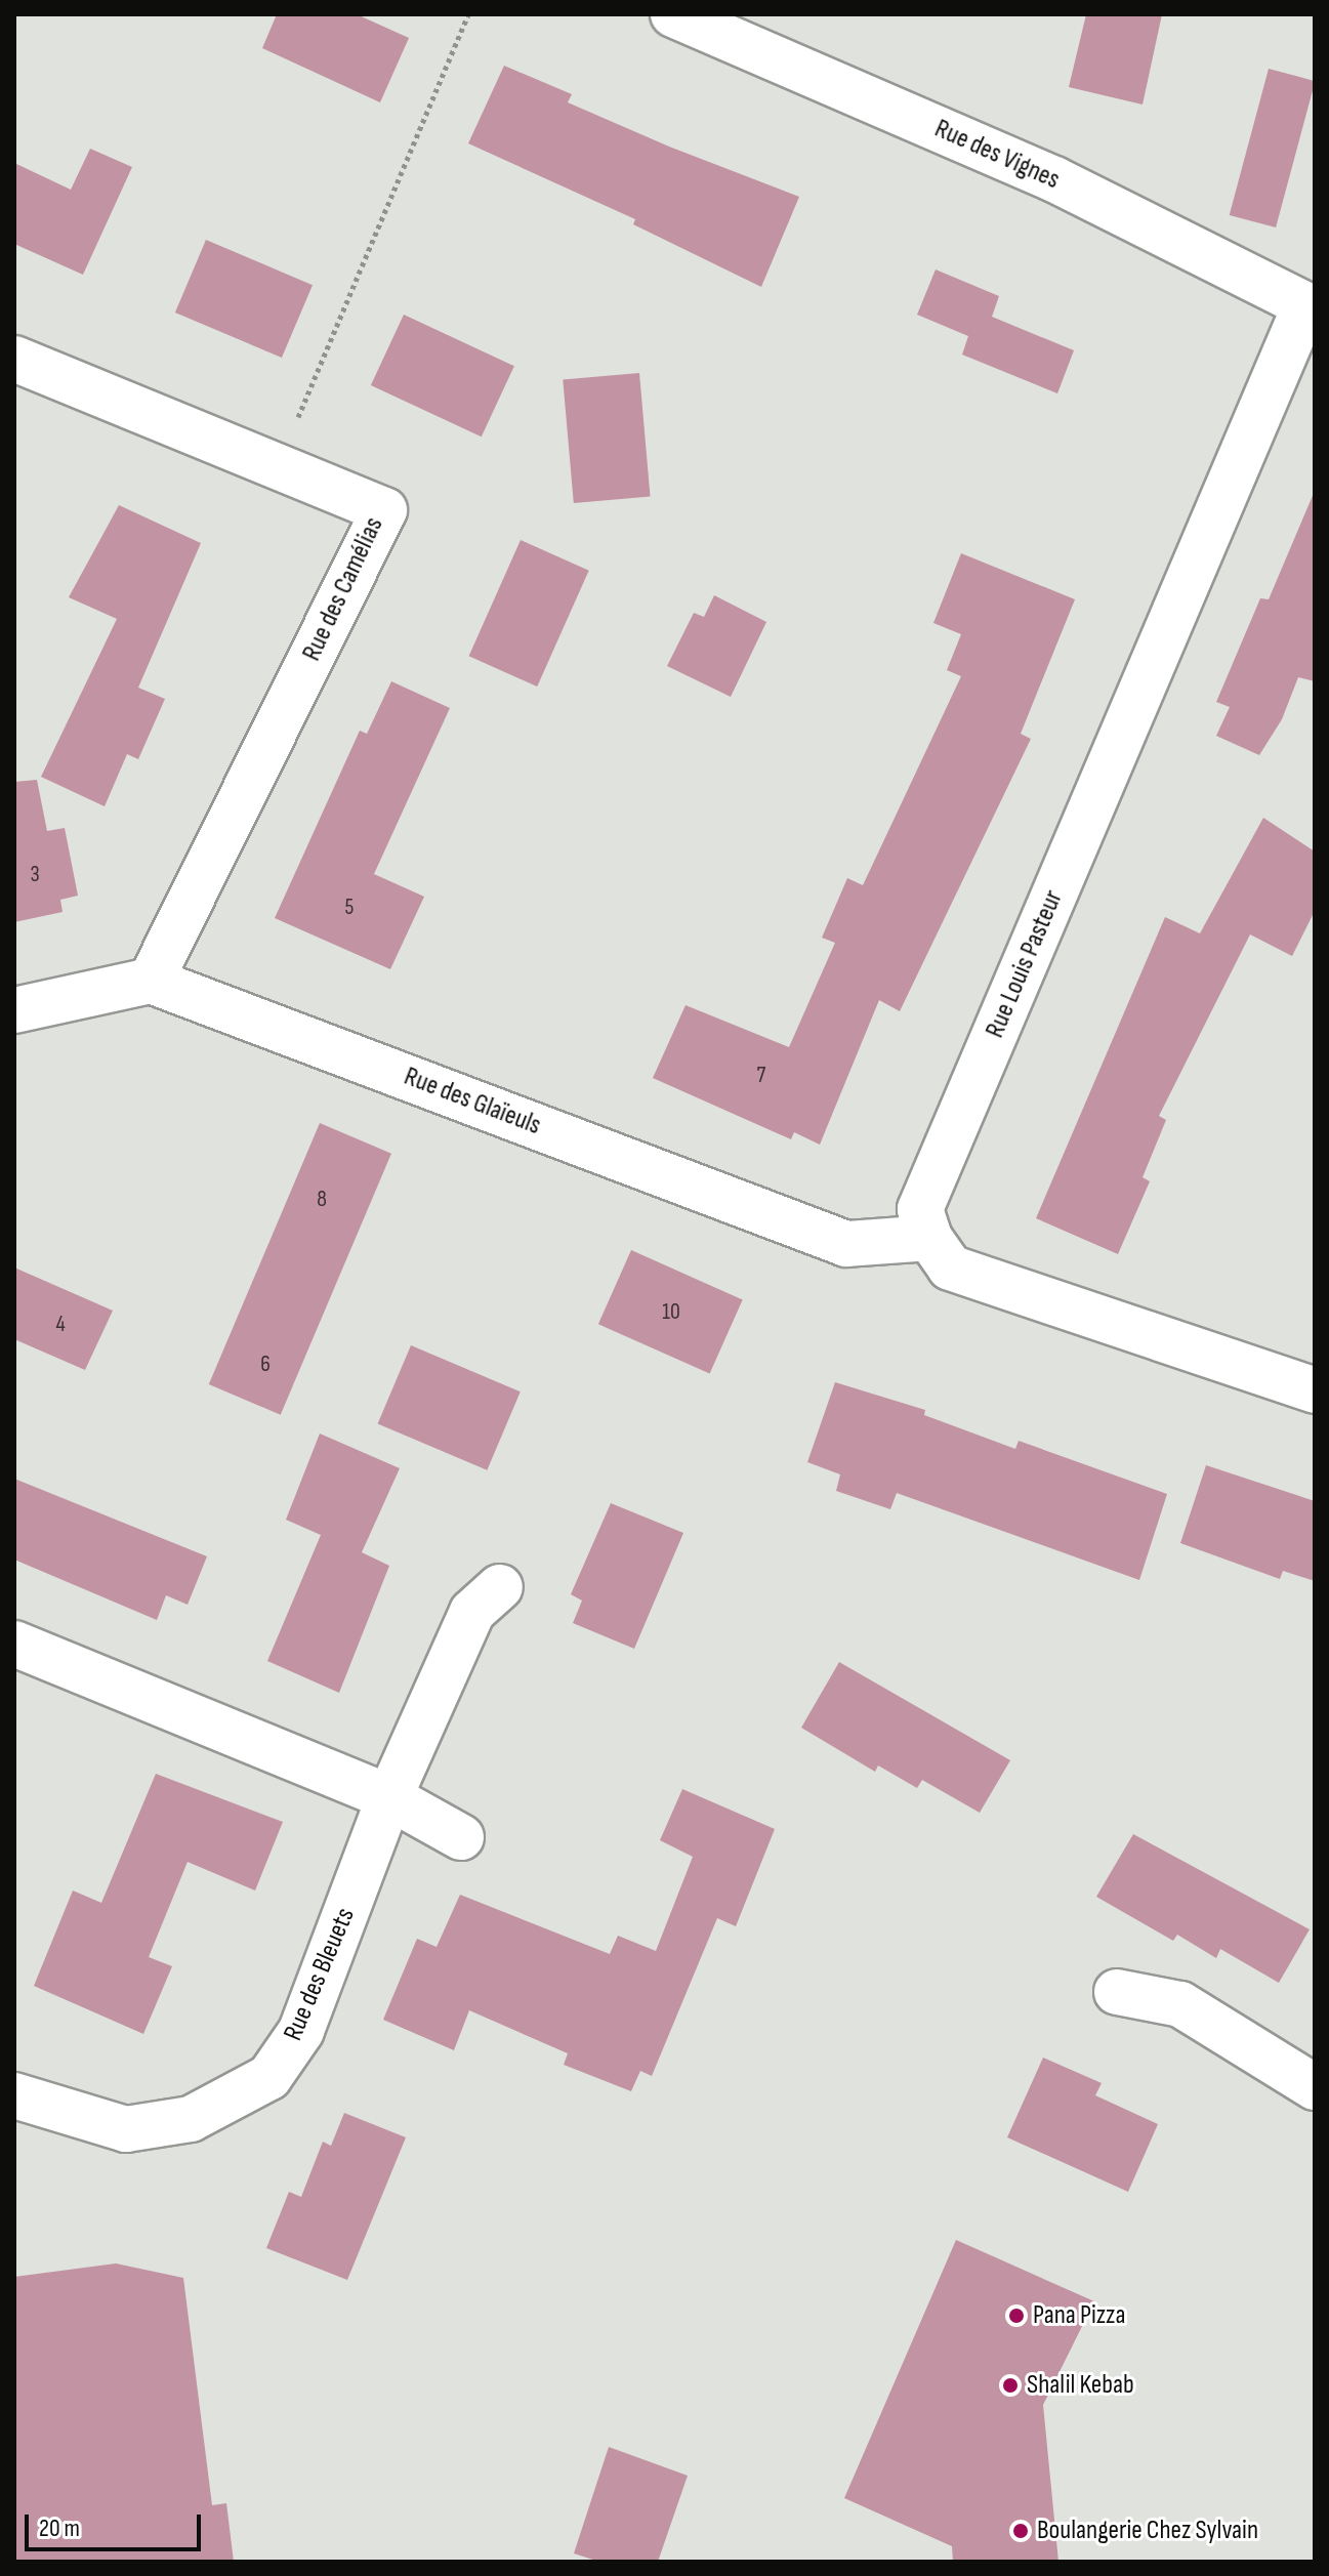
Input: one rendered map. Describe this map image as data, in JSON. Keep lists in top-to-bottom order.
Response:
{
  "streets": {
    "street": [
      "Rue des Vignes",
      "Rue des Camélias",
      "Rue Louis Pasteur",
      "Rue des Glaïeuls",
      "Rue des Bleuets"
    ]
  },
  "crossings": [
    ["Rue des Vignes", "Rue Louis Pasteur"],
    ["Rue des Camélias", "Rue des Glaïeuls"],
    ["Rue Louis Pasteur", "Rue des Glaïeuls"]
  ],
  "places": ["Pana Pizza", "Shalil Kebab", "Boulangerie Chez Sylvain"],
  "house_numbers": [
    "3",
    "5",
    "7",
    "8",
    "10",
    "4",
    "6"
  ],
  "scale_bar": "20 m"
}
